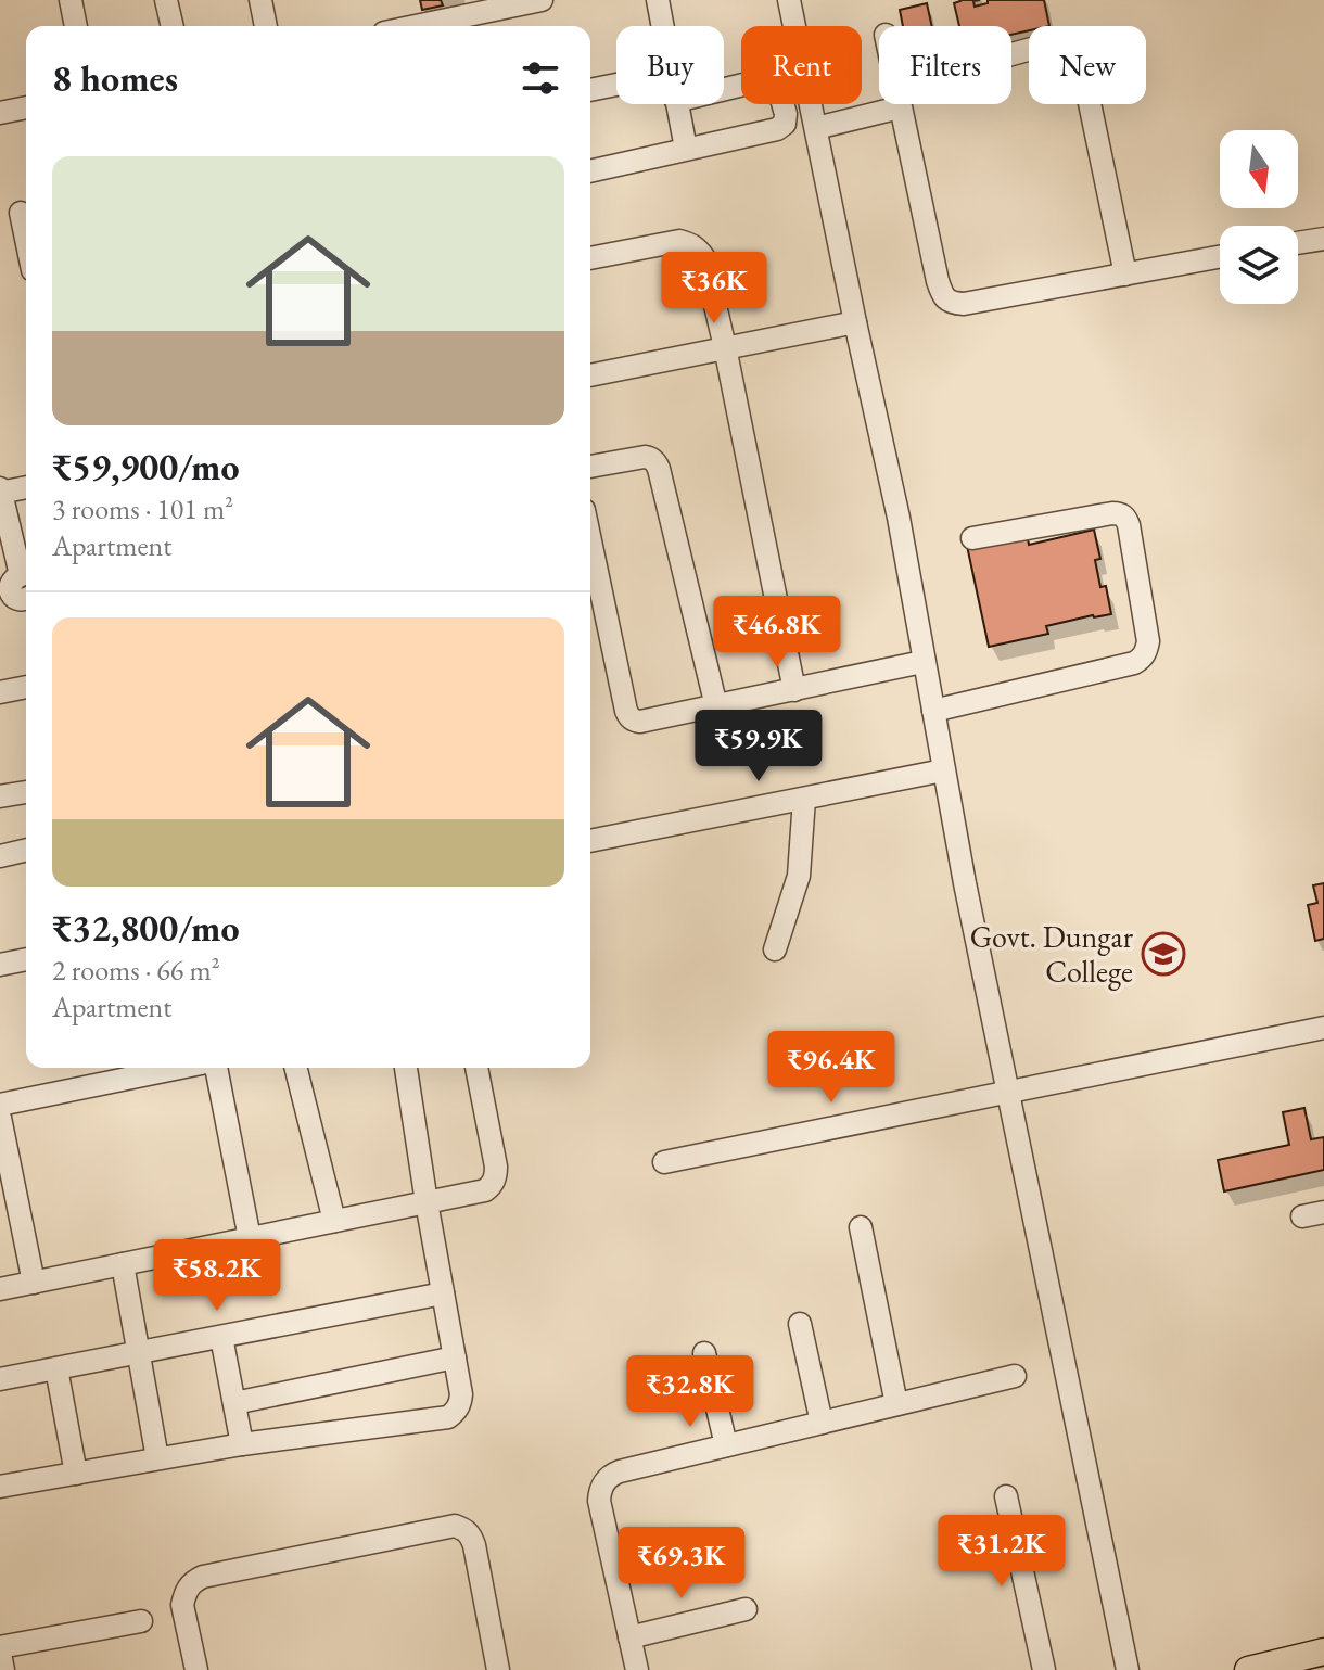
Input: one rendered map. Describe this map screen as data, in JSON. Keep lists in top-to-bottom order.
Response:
{
  "places": {
    "school or university": ["Govt. Dungar College"]
  },
  "north": "bottom",
  "page": {
    "chip": [
      "Buy",
      "Rent",
      "Filters",
      "New"
    ],
    "heading": "8 homes",
    "list": [
      {
        "name": "₹59,900/mo",
        "note": "3 rooms · 101 m² · Apartment"
      },
      {
        "name": "₹32,800/mo",
        "note": "2 rooms · 66 m² · Apartment"
      }
    ],
    "price": [
      "₹36K",
      "₹46.8K",
      "₹59.9K",
      "₹96.4K",
      "₹58.2K",
      "₹32.8K",
      "₹31.2K",
      "₹69.3K"
    ]
  }
}
